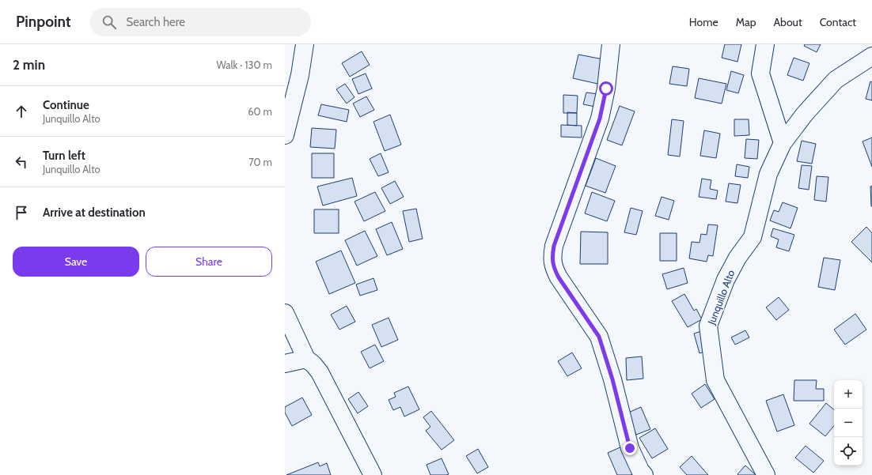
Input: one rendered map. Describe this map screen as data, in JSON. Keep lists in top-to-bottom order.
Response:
{
  "streets": {
    "street": ["Junquillo Alto"]
  },
  "page": {
    "header": "Pinpoint",
    "search": "Search here",
    "nav": [
      "Home",
      "Map",
      "About",
      "Contact"
    ],
    "heading": ["2 min", "Walk · 130 m"],
    "list": [
      ["Continue", "Junquillo Alto", "60 m"],
      ["Turn left", "Junquillo Alto", "70 m"],
      "Arrive at destination"
    ],
    "buttons": ["Save", "Share"],
    "map_buttons": ["+", "−"]
  }
}
